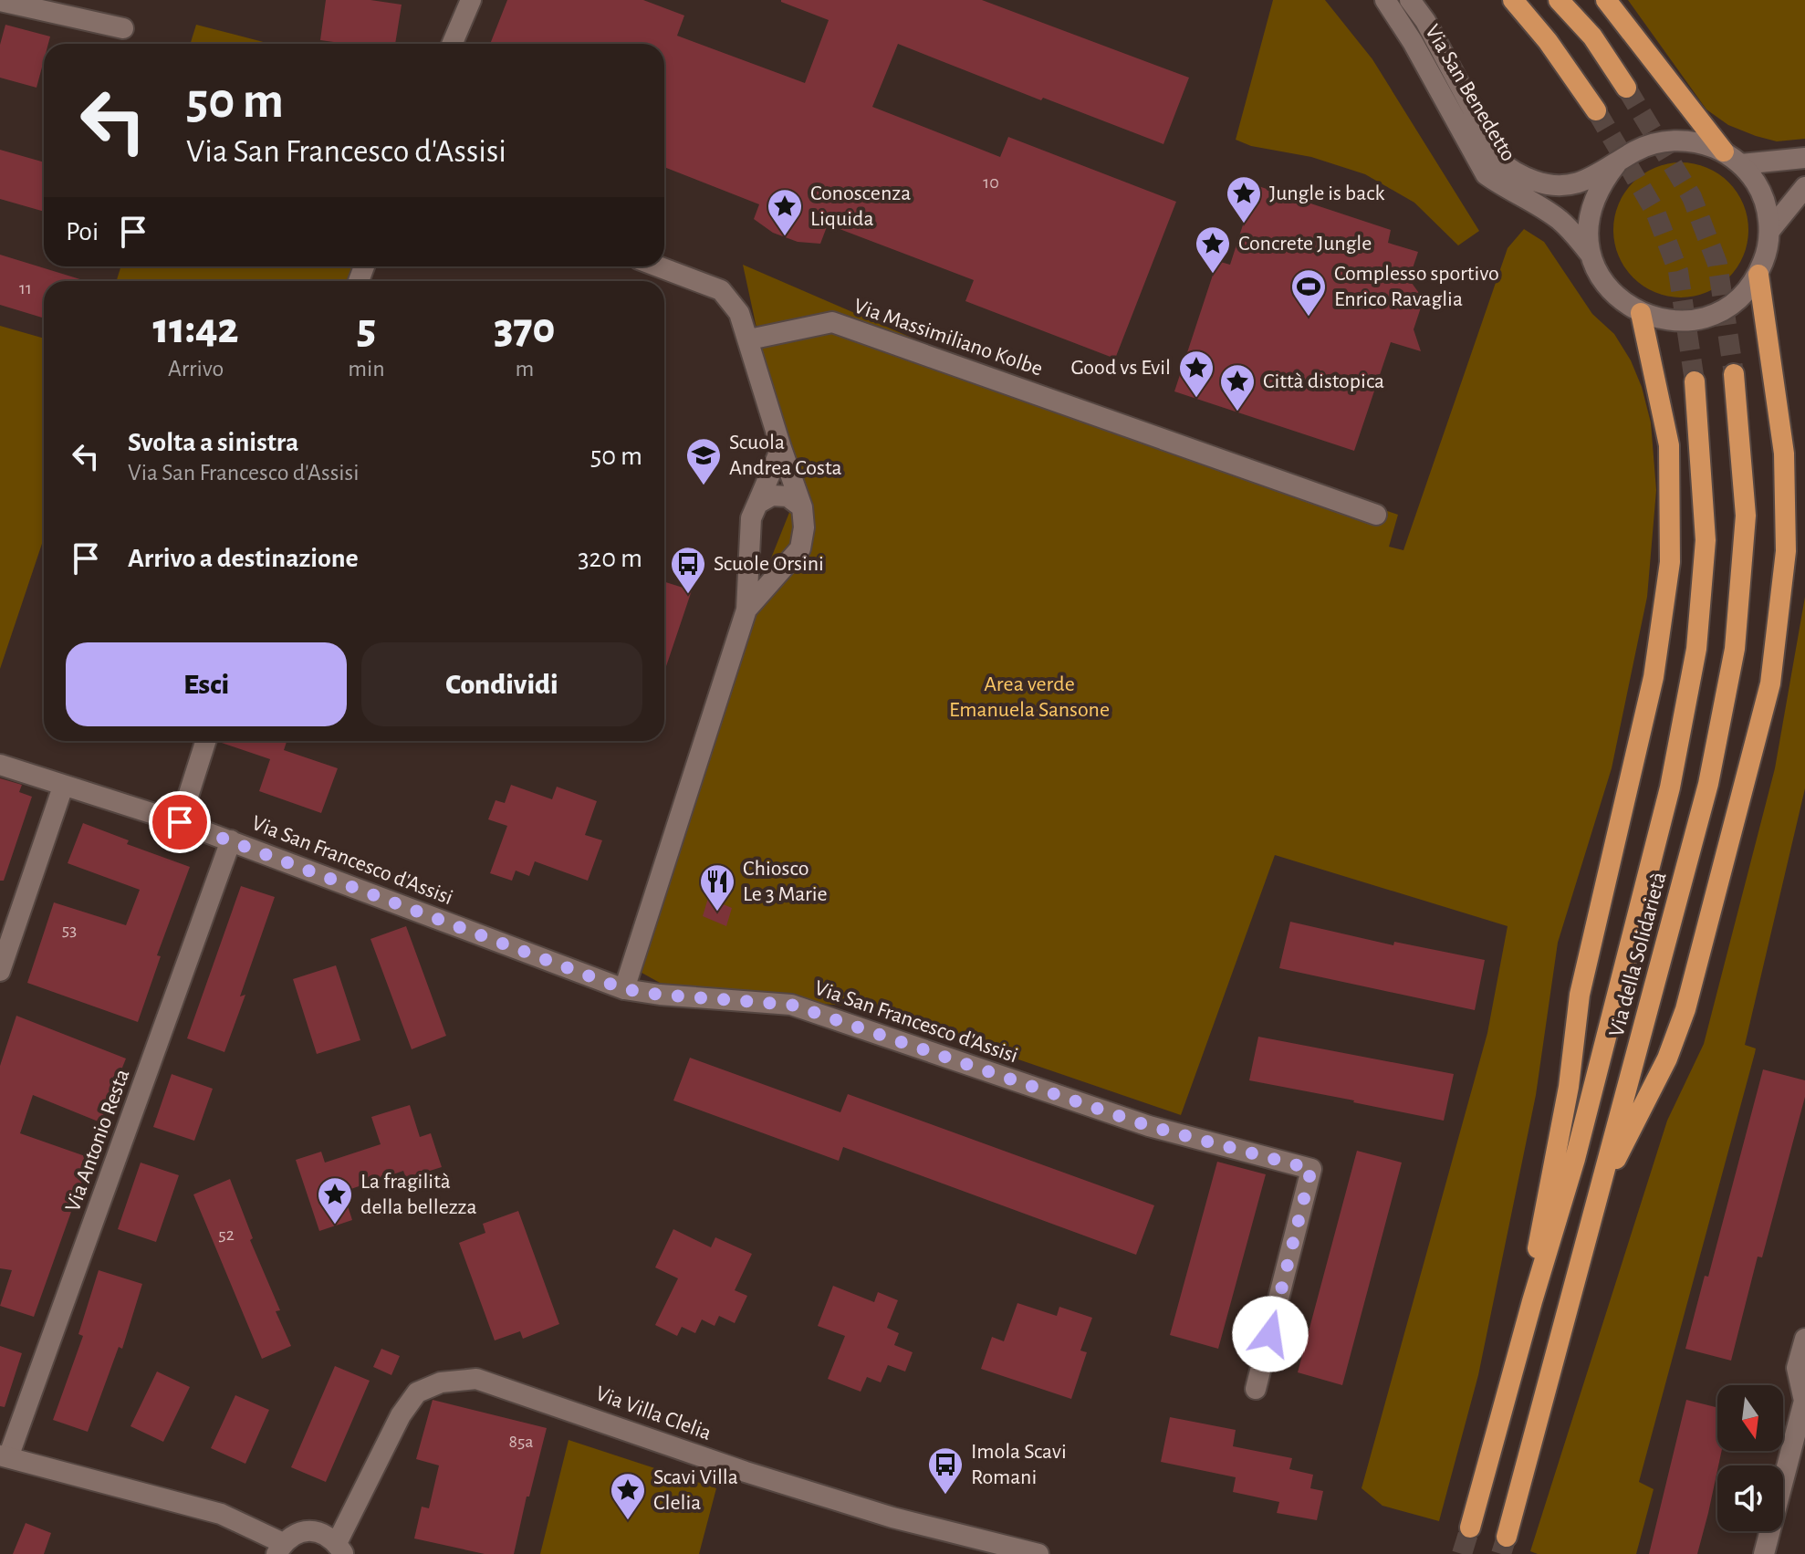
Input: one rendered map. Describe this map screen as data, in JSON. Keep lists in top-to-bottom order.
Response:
{
  "streets": {
    "highway": ["Via della Solidarietà"],
    "street": [
      "Via San Benedetto",
      "Via Massimiliano Kolbe",
      "Via San Francesco d'Assisi",
      "Via Antonio Resta",
      "Via Villa Clelia"
    ]
  },
  "crossings": [
    ["Via San Francesco d'Assisi", "Via Antonio Resta"],
    ["Via Antonio Resta", "Via Villa Clelia"]
  ],
  "parks": ["Area verde Emanuela Sansone"],
  "places": {
    "place": [
      "Jungle is back",
      "Conoscenza Liquida",
      "Concrete Jungle",
      "Good vs Evil",
      "Città distopica",
      "La fragilità della bellezza",
      "Scavi Villa Clelia"
    ],
    "sports": ["Complesso sportivo Enrico Ravaglia"],
    "school or university": ["Scuola Andrea Costa"],
    "bus stop": ["Scuole Orsini", "Imola Scavi Romani"],
    "restaurant": ["Chiosco Le 3 Marie"]
  },
  "house_numbers": [
    "10",
    "11",
    "53",
    "52",
    "85a"
  ],
  "north": "bottom",
  "page": {
    "turn": ["50 m", "Via San Francesco d'Assisi"],
    "then": "Poi",
    "eta": [
      "11:42",
      "Arrivo",
      "5",
      "min",
      "370",
      "m"
    ],
    "list": [
      {
        "name": "Svolta a sinistra",
        "note": "Via San Francesco d'Assisi",
        "value": "50 m"
      },
      {
        "name": "Arrivo a destinazione",
        "value": "320 m"
      }
    ],
    "buttons": ["Esci", "Condividi"]
  }
}
